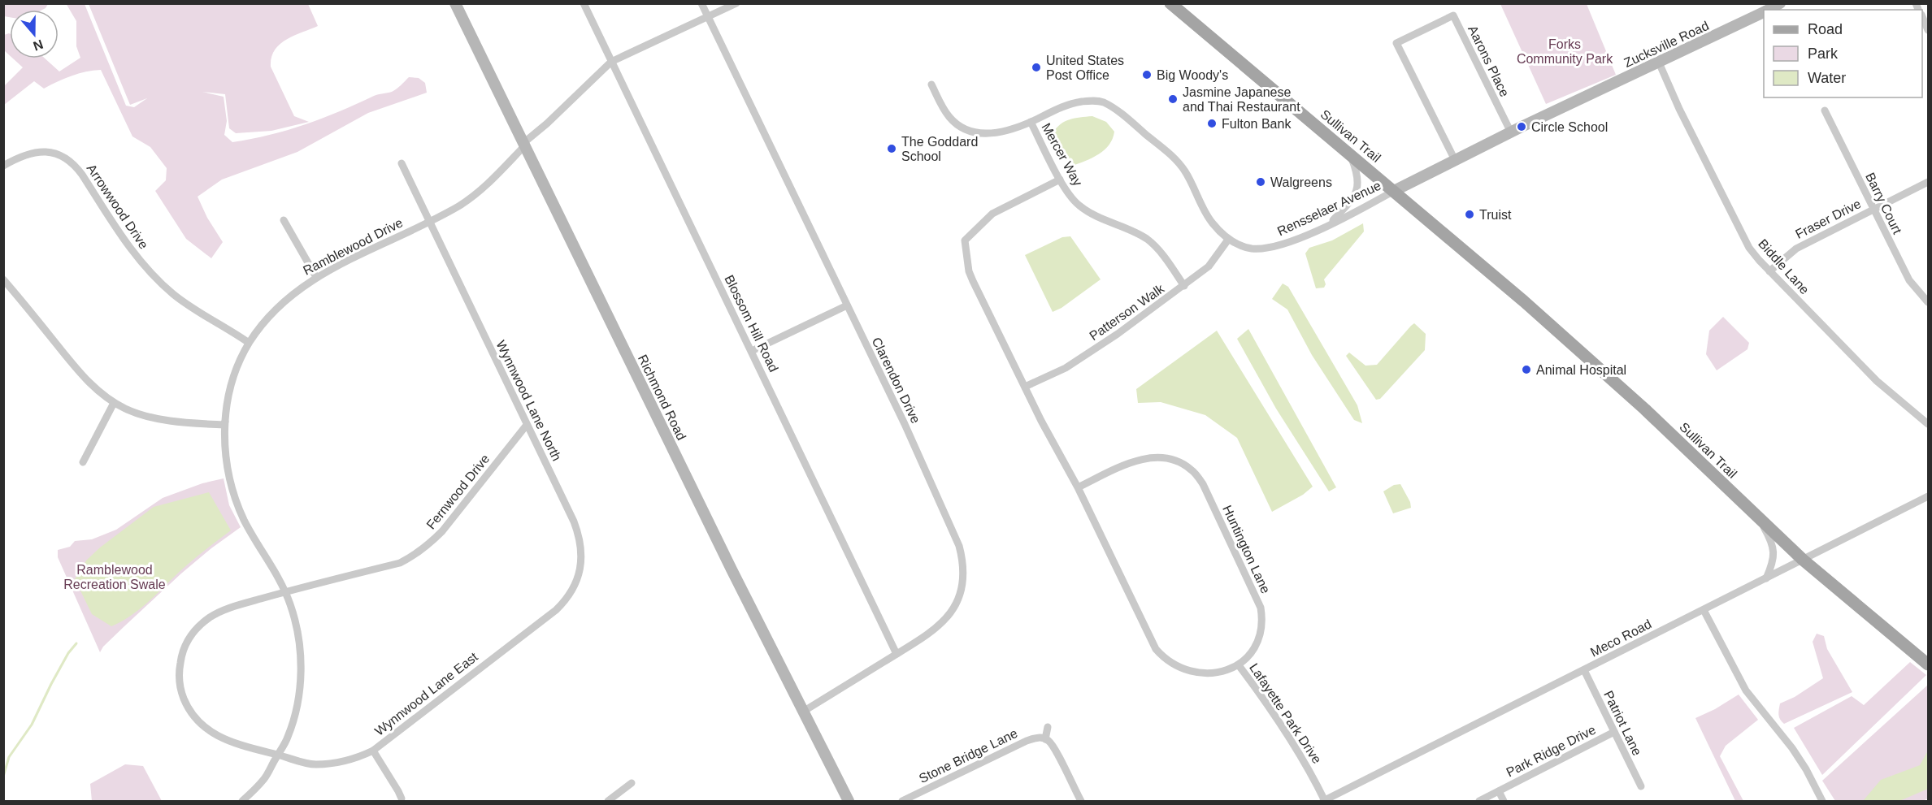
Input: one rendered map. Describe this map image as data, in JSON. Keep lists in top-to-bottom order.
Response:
{
  "streets": {
    "main road": ["Sullivan Trail"],
    "street": [
      "Zucksville Road",
      "Aarons Place",
      "Mercer Way",
      "Barry Court",
      "Arrowwood Drive",
      "Rensselaer Avenue",
      "Fraser Drive",
      "Ramblewood Drive",
      "Biddle Lane",
      "Patterson Walk",
      "Blossom Hill Road",
      "Clarendon Drive",
      "Richmond Road",
      "Wynnwood Lane North",
      "Fernwood Drive",
      "Huntington Lane",
      "Meco Road",
      "Wynnwood Lane East",
      "Lafayette Park Drive",
      "Patriot Lane",
      "Park Ridge Drive",
      "Stone Bridge Lane"
    ]
  },
  "crossings": [
    ["Zucksville Road", "Aarons Place"],
    ["Zucksville Road", "Sullivan Trail"],
    ["Zucksville Road", "Rensselaer Avenue"],
    ["Zucksville Road", "Biddle Lane"],
    ["Sullivan Trail", "Rensselaer Avenue"],
    ["Sullivan Trail", "Meco Road"],
    ["Mercer Way", "Rensselaer Avenue"],
    ["Mercer Way", "Patterson Walk"],
    ["Barry Court", "Fraser Drive"],
    ["Arrowwood Drive", "Ramblewood Drive"],
    ["Rensselaer Avenue", "Patterson Walk"],
    ["Fraser Drive", "Biddle Lane"],
    ["Ramblewood Drive", "Blossom Hill Road"],
    ["Ramblewood Drive", "Clarendon Drive"],
    ["Ramblewood Drive", "Richmond Road"],
    ["Ramblewood Drive", "Wynnwood Lane North"],
    ["Ramblewood Drive", "Fernwood Drive"],
    ["Ramblewood Drive", "Wynnwood Lane East"],
    ["Blossom Hill Road", "Clarendon Drive"],
    ["Clarendon Drive", "Richmond Road"],
    ["Wynnwood Lane North", "Fernwood Drive"],
    ["Wynnwood Lane North", "Wynnwood Lane East"],
    ["Fernwood Drive", "Wynnwood Lane East"],
    ["Huntington Lane", "Lafayette Park Drive"],
    ["Meco Road", "Lafayette Park Drive"],
    ["Meco Road", "Patriot Lane"],
    ["Patriot Lane", "Park Ridge Drive"]
  ],
  "parks": ["Forks Community Park", "Ramblewood Recreation Swale"],
  "places": [
    "United States Post Office",
    "Big Woody's",
    "Jasmine Japanese and Thai Restaurant",
    "Fulton Bank",
    "Circle School",
    "The Goddard School",
    "Walgreens",
    "Truist",
    "Animal Hospital"
  ],
  "legend": ["Road", "Park", "Water"],
  "north": "bottom"
}
